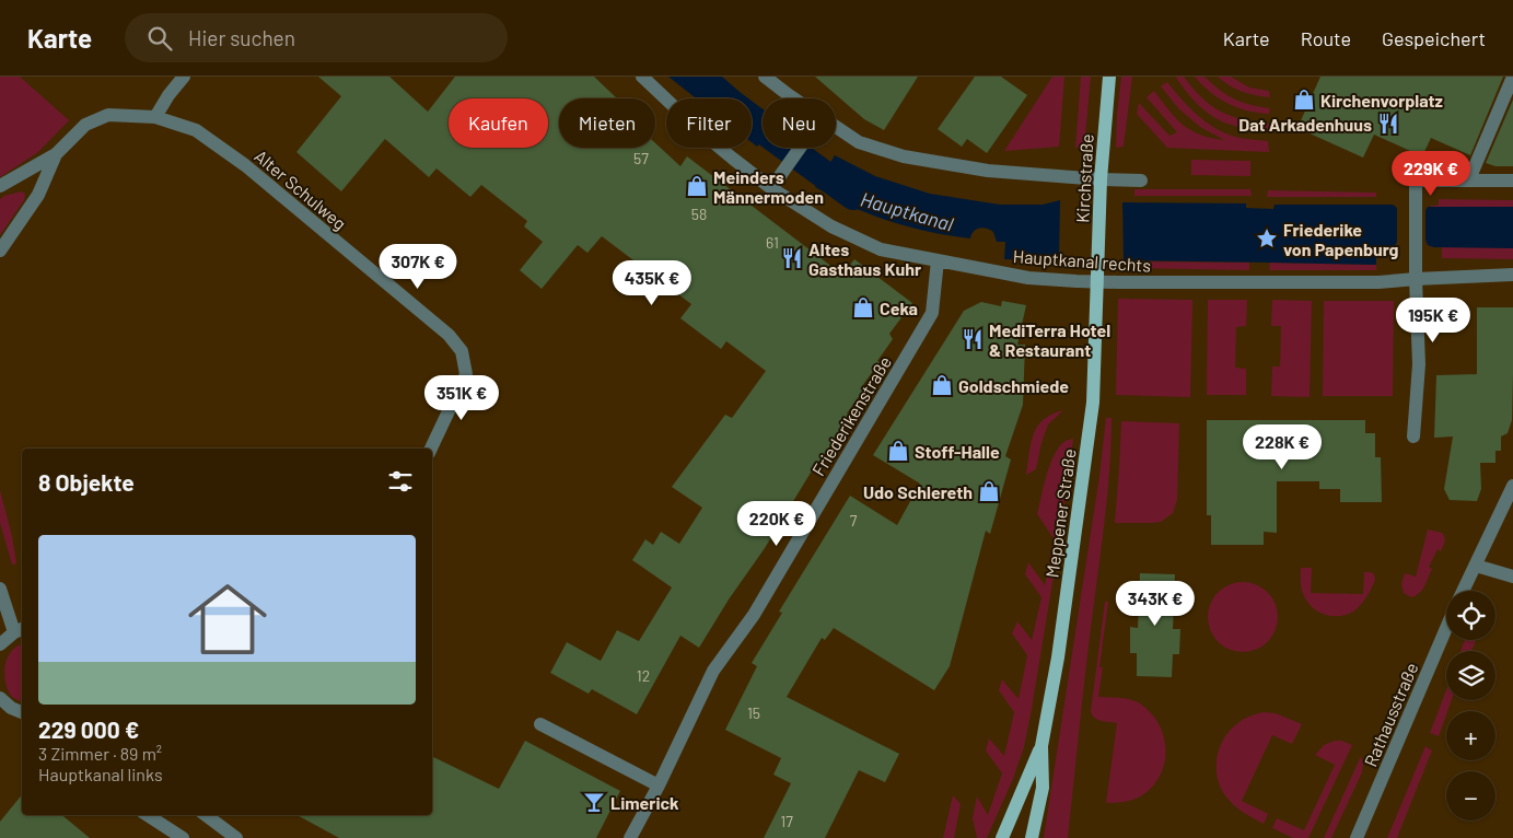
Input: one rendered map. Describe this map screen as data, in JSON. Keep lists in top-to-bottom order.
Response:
{
  "streets": {
    "main road": ["Kirchstraße", "Meppener Straße"],
    "street": [
      "Alter Schulweg",
      "Hauptkanal rechts",
      "Friederikenstraße",
      "Rathausstraße"
    ]
  },
  "crossings": [
    ["Kirchstraße", "Hauptkanal rechts"],
    ["Kirchstraße", "Meppener Straße"],
    ["Hauptkanal rechts", "Friederikenstraße"],
    ["Hauptkanal rechts", "Meppener Straße"]
  ],
  "water": ["Hauptkanal"],
  "places": {
    "shop": [
      "Kirchenvorplatz",
      "Meinders Männermoden",
      "Ceka",
      "Goldschmiede",
      "Stoff-Halle",
      "Udo Schlereth"
    ],
    "restaurant": ["Dat Arkadenhuus", "Altes Gasthaus Kuhr", "MediTerra Hotel & Restaurant"],
    "place": ["Friederike von Papenburg"],
    "bar": ["Limerick"]
  },
  "house_numbers": [
    "57",
    "58",
    "61",
    "7",
    "12",
    "15",
    "17"
  ],
  "page": {
    "header": "Karte",
    "search": "Hier suchen",
    "nav": ["Karte", "Route", "Gespeichert"],
    "chip": [
      "Kaufen",
      "Mieten",
      "Filter",
      "Neu"
    ],
    "price": [
      "229K €",
      "307K €",
      "435K €",
      "195K €",
      "351K €",
      "228K €",
      "220K €",
      "343K €"
    ],
    "heading": "8 Objekte",
    "list": [
      {
        "name": "229 000 €",
        "note": "3 Zimmer · 89 m² · Hauptkanal links"
      }
    ],
    "map_buttons": ["+", "−"]
  }
}
